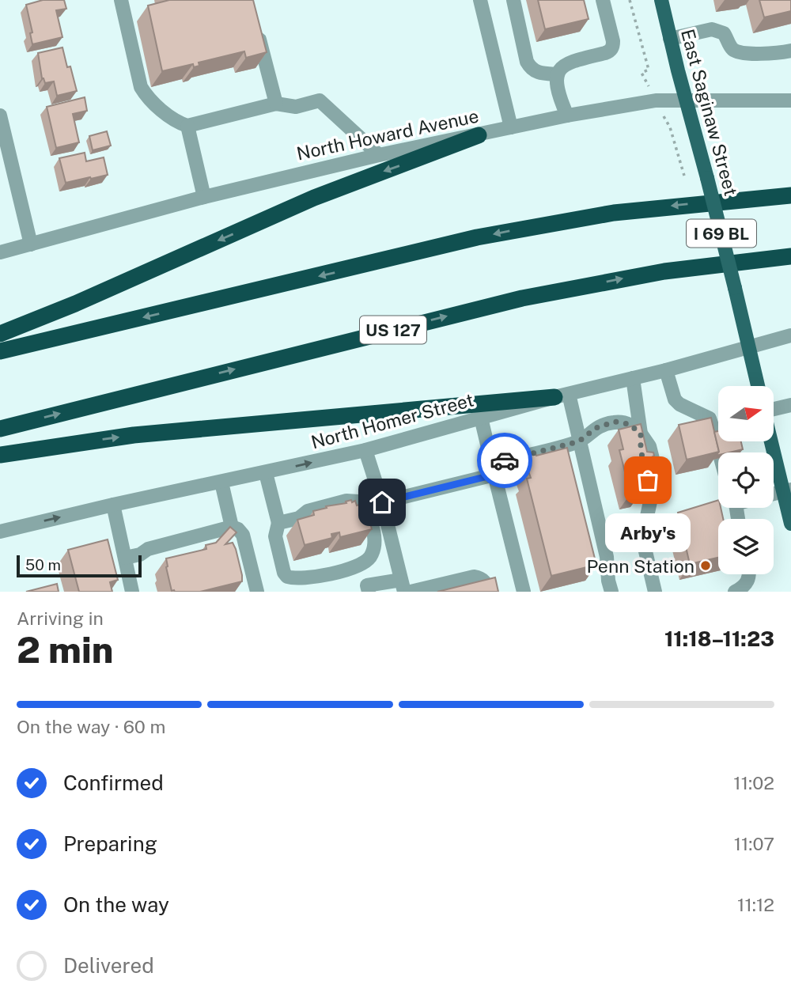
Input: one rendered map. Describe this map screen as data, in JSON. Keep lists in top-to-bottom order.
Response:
{
  "streets": {
    "highway": ["US 127"],
    "main road": ["East Saginaw Street", "I 69 BL"],
    "street": ["North Howard Avenue", "North Homer Street"]
  },
  "crossings": [
    ["East Saginaw Street", "North Howard Avenue"],
    ["East Saginaw Street", "North Homer Street"]
  ],
  "places": ["Arby's", "Penn Station"],
  "scale_bar": "50 m",
  "north": "right",
  "page": {
    "bubble": "Arby's",
    "scale": "50 m",
    "heading": ["2 min", "Arriving in", "11:18–11:23"],
    "bar": "On the way · 60 m",
    "list": [
      ["Confirmed", "11:02"],
      ["Preparing", "11:07"],
      ["On the way", "11:12"],
      "Delivered"
    ]
  }
}
